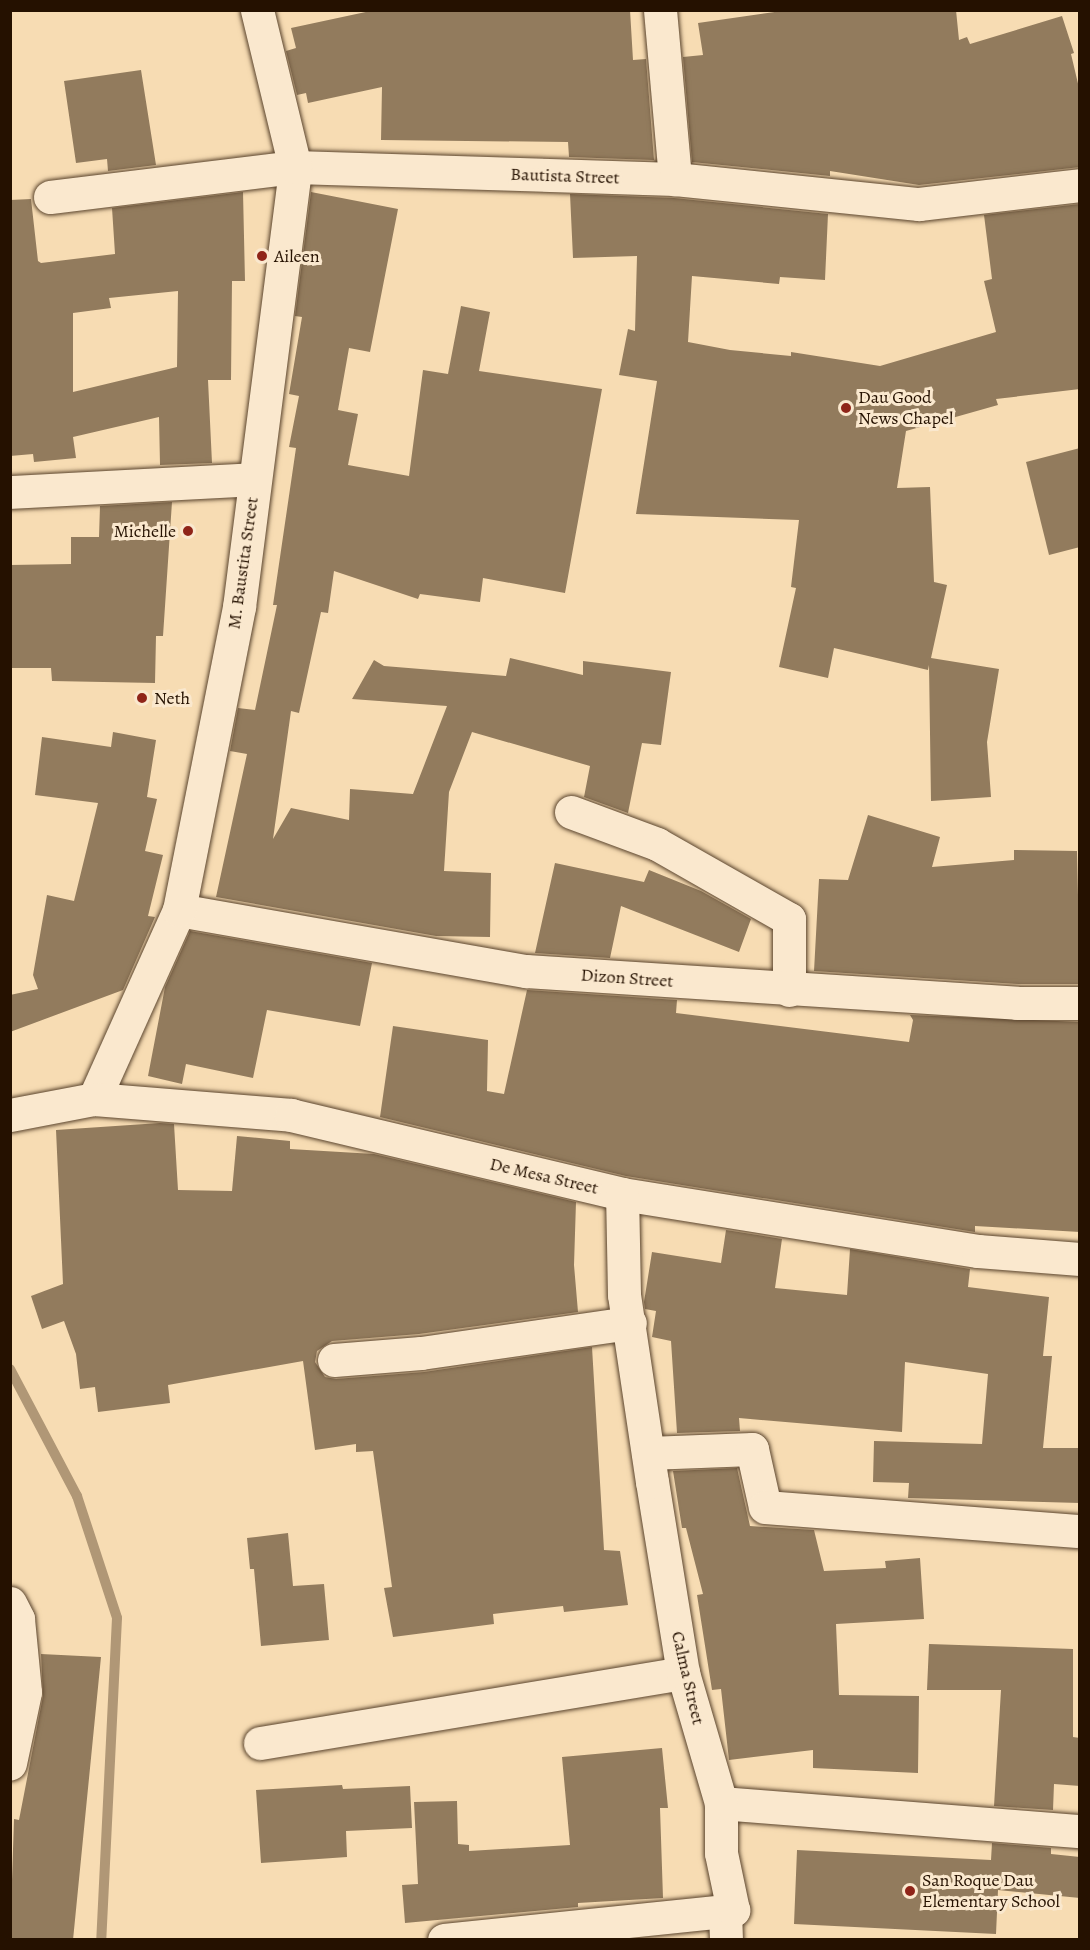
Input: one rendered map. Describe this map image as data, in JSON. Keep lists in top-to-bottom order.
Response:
{
  "streets": {
    "street": [
      "Bautista Street",
      "M. Baustita Street",
      "Dizon Street",
      "De Mesa Street",
      "Calma Street"
    ]
  },
  "crossings": [
    ["Bautista Street", "M. Baustita Street"],
    ["M. Baustita Street", "Dizon Street"],
    ["M. Baustita Street", "De Mesa Street"],
    ["De Mesa Street", "Calma Street"]
  ],
  "places": [
    "Aileen",
    "Dau Good News Chapel",
    "Michelle",
    "Neth",
    "San Roque Dau Elementary School"
  ]
}
